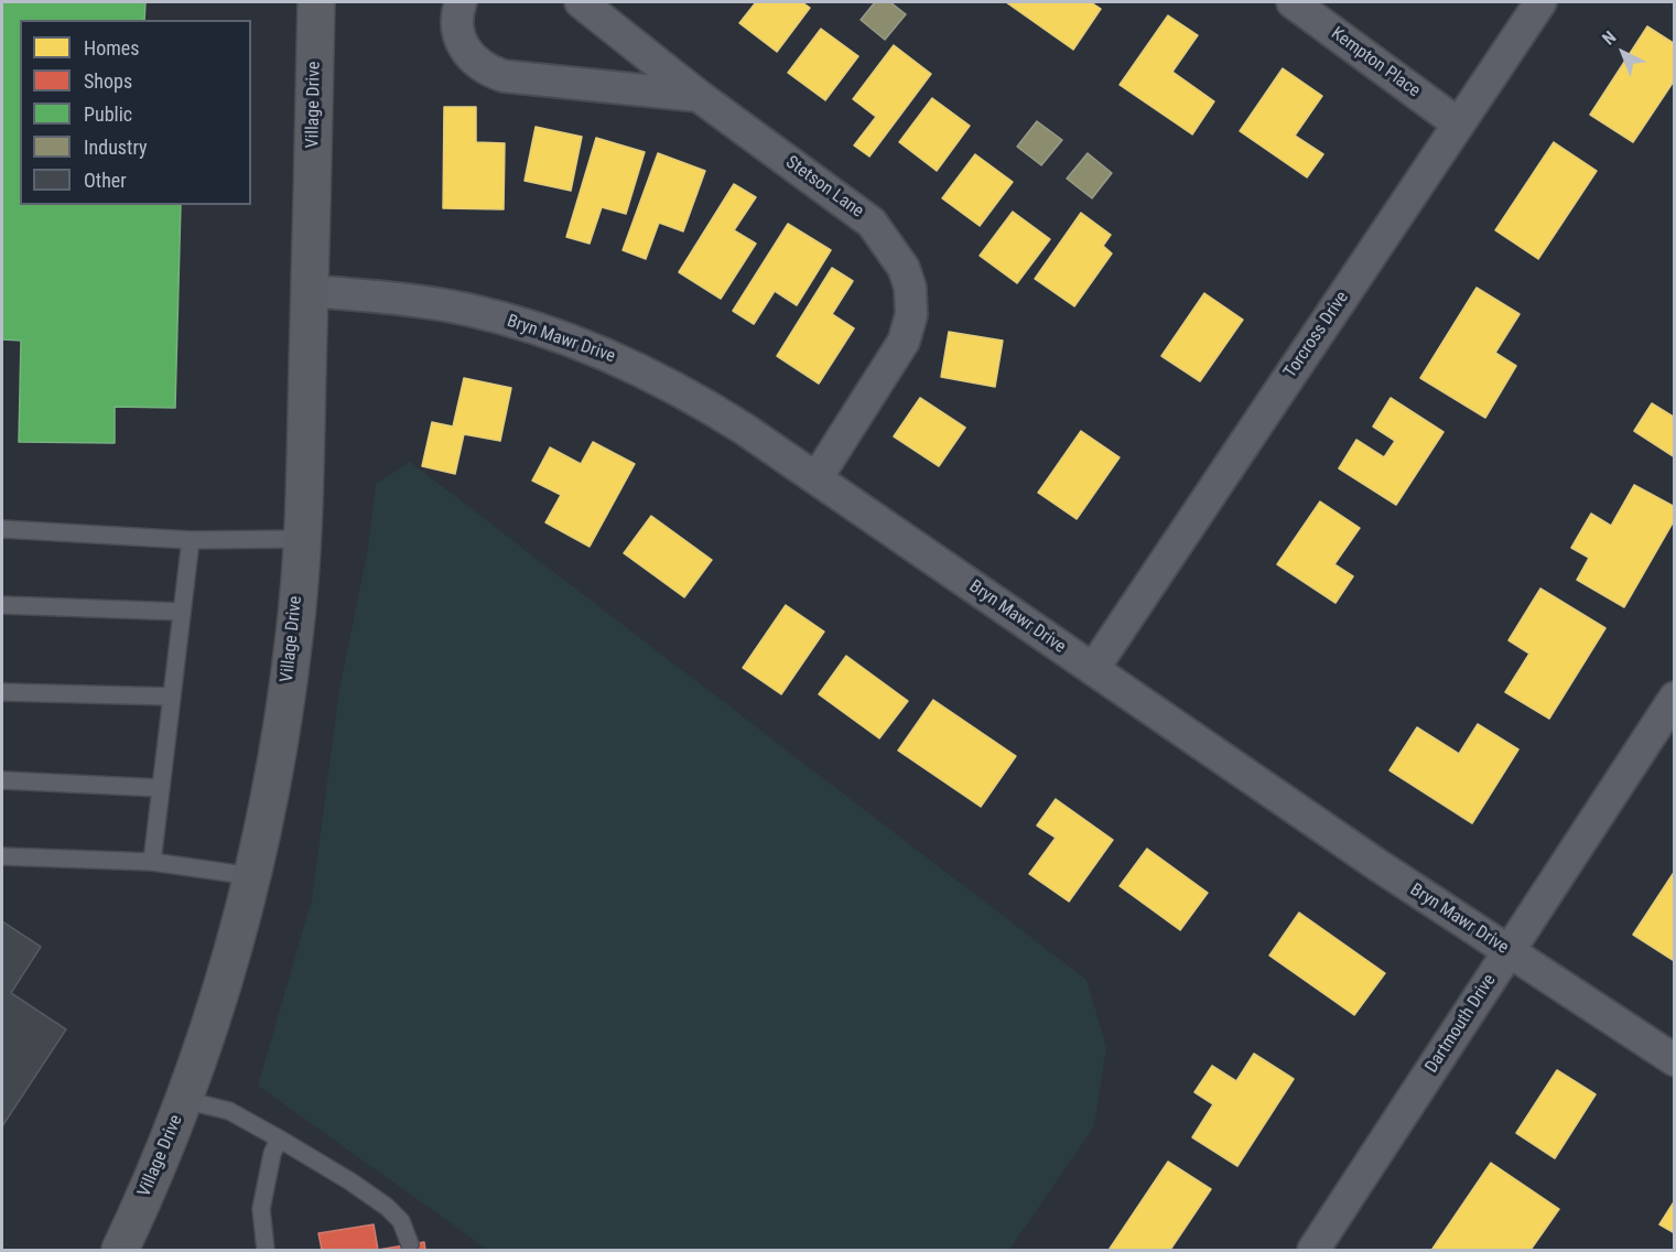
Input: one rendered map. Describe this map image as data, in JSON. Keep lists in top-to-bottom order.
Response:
{
  "streets": {
    "main road": ["Village Drive"],
    "street": [
      "Kempton Place",
      "Stetson Lane",
      "Torcross Drive",
      "Bryn Mawr Drive",
      "Dartmouth Drive"
    ]
  },
  "crossings": [
    ["Kempton Place", "Torcross Drive"],
    ["Village Drive", "Bryn Mawr Drive"],
    ["Stetson Lane", "Bryn Mawr Drive"],
    ["Torcross Drive", "Bryn Mawr Drive"],
    ["Bryn Mawr Drive", "Dartmouth Drive"]
  ],
  "legend": [
    "Homes",
    "Shops",
    "Public",
    "Industry",
    "Other"
  ],
  "north": "top left"
}
